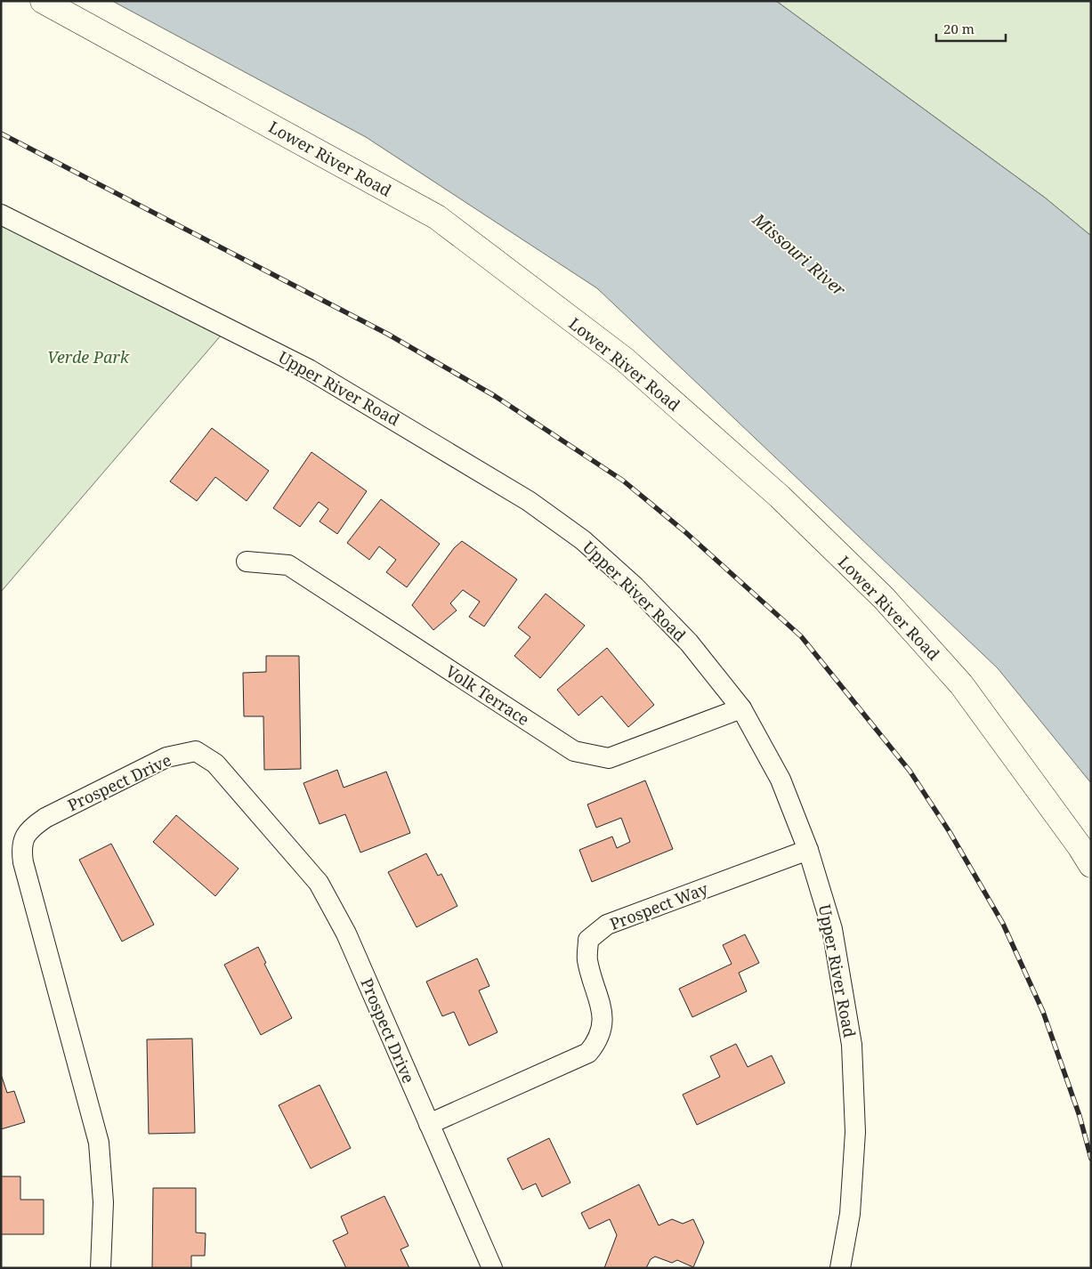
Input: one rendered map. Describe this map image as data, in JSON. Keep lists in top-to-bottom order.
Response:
{
  "streets": {
    "street": [
      "Lower River Road",
      "Upper River Road",
      "Volk Terrace",
      "Prospect Drive",
      "Prospect Way"
    ]
  },
  "crossings": [
    ["Upper River Road", "Volk Terrace"],
    ["Upper River Road", "Prospect Way"],
    ["Prospect Drive", "Prospect Way"]
  ],
  "water": ["Missouri River"],
  "parks": ["Verde Park"],
  "scale_bar": "20 m"
}
